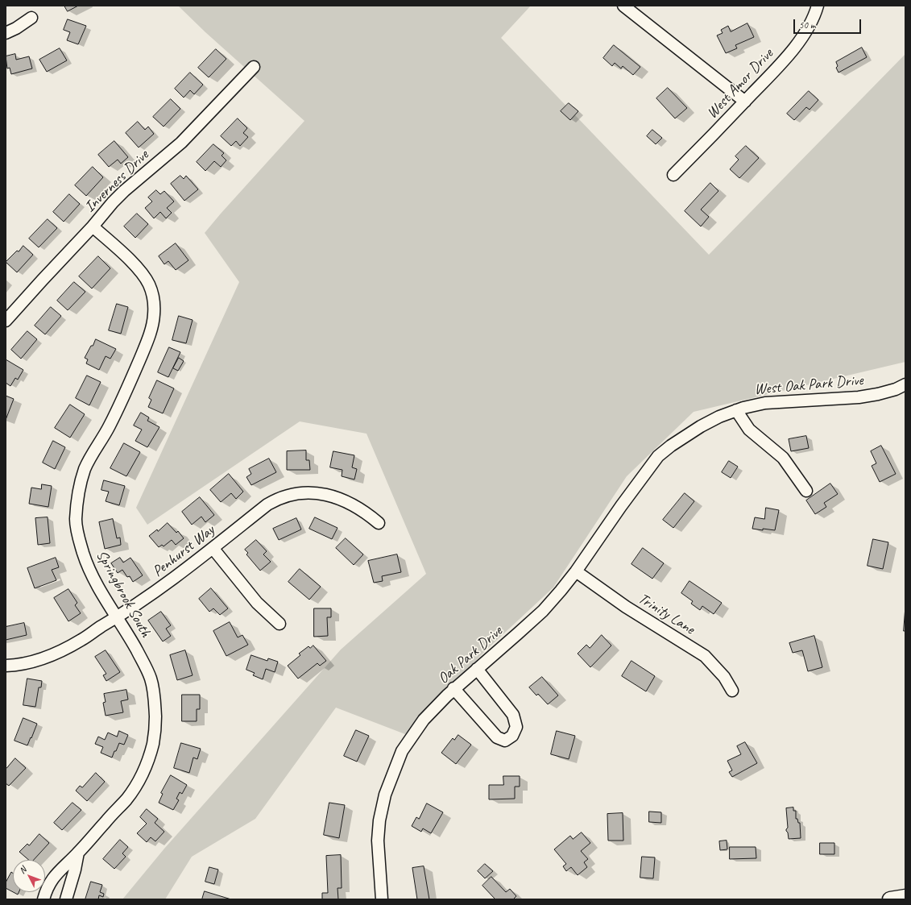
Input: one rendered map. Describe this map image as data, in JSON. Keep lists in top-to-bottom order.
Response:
{
  "streets": {
    "street": [
      "West Amor Drive",
      "Inverness Drive",
      "West Oak Park Drive",
      "Penhurst Way",
      "Springbrook South",
      "Trinity Lane",
      "Oak Park Drive"
    ]
  },
  "crossings": [
    ["Inverness Drive", "Springbrook South"],
    ["West Oak Park Drive", "Oak Park Drive"],
    ["Penhurst Way", "Springbrook South"],
    ["Trinity Lane", "Oak Park Drive"]
  ],
  "scale_bar": "50 m",
  "north": "top left"
}
